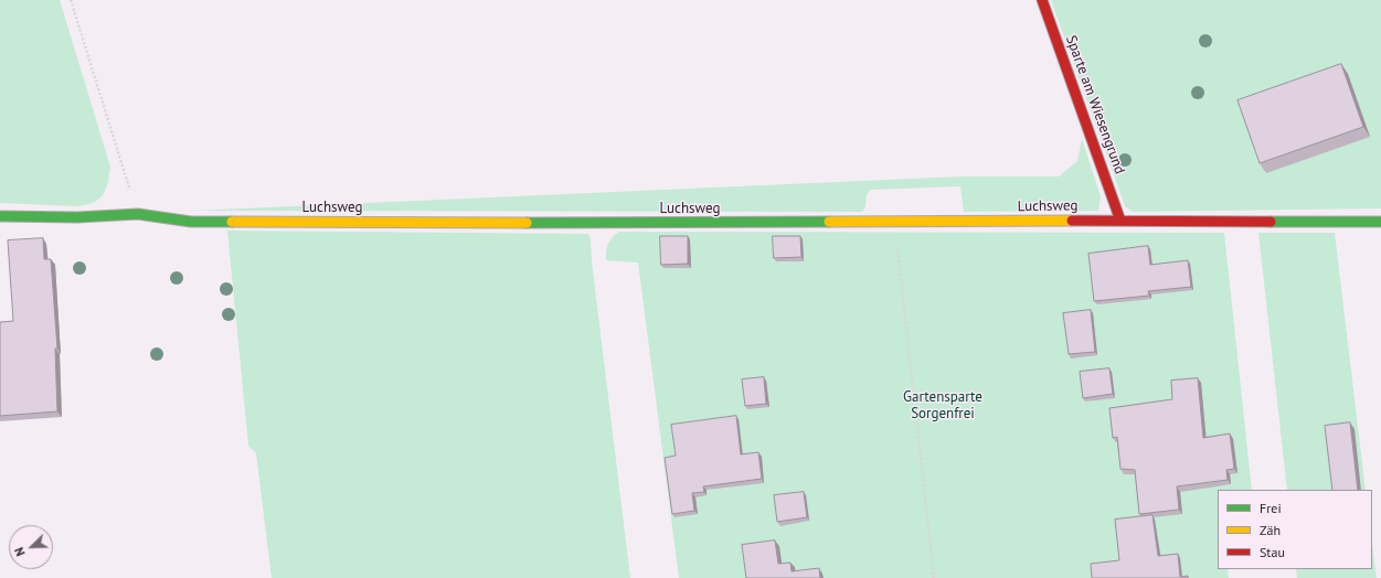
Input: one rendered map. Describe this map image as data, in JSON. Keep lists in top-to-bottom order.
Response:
{
  "streets": {
    "street": ["Sparte am Wiesengrund", "Luchsweg"]
  },
  "crossings": [
    ["Sparte am Wiesengrund", "Luchsweg"]
  ],
  "parks": ["Gartensparte Sorgenfrei"],
  "legend": ["Frei", "Zäh", "Stau"],
  "north": "bottom left"
}
